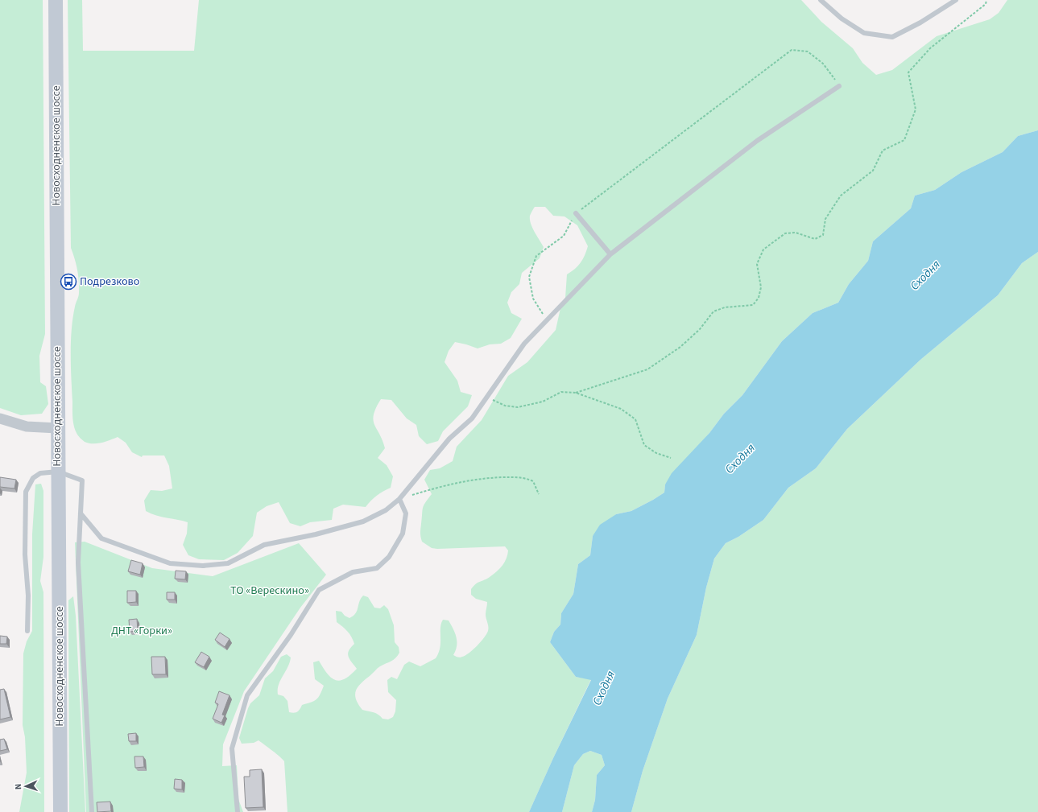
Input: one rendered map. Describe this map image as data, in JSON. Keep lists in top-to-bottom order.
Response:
{
  "streets": {
    "main road": ["Новосходненское шоссе"]
  },
  "water": ["Сходня"],
  "parks": ["ТО «Верескино»", "ДНТ «Горки»"],
  "places": {
    "bus stop": ["Подрезково"]
  },
  "north": "left"
}
